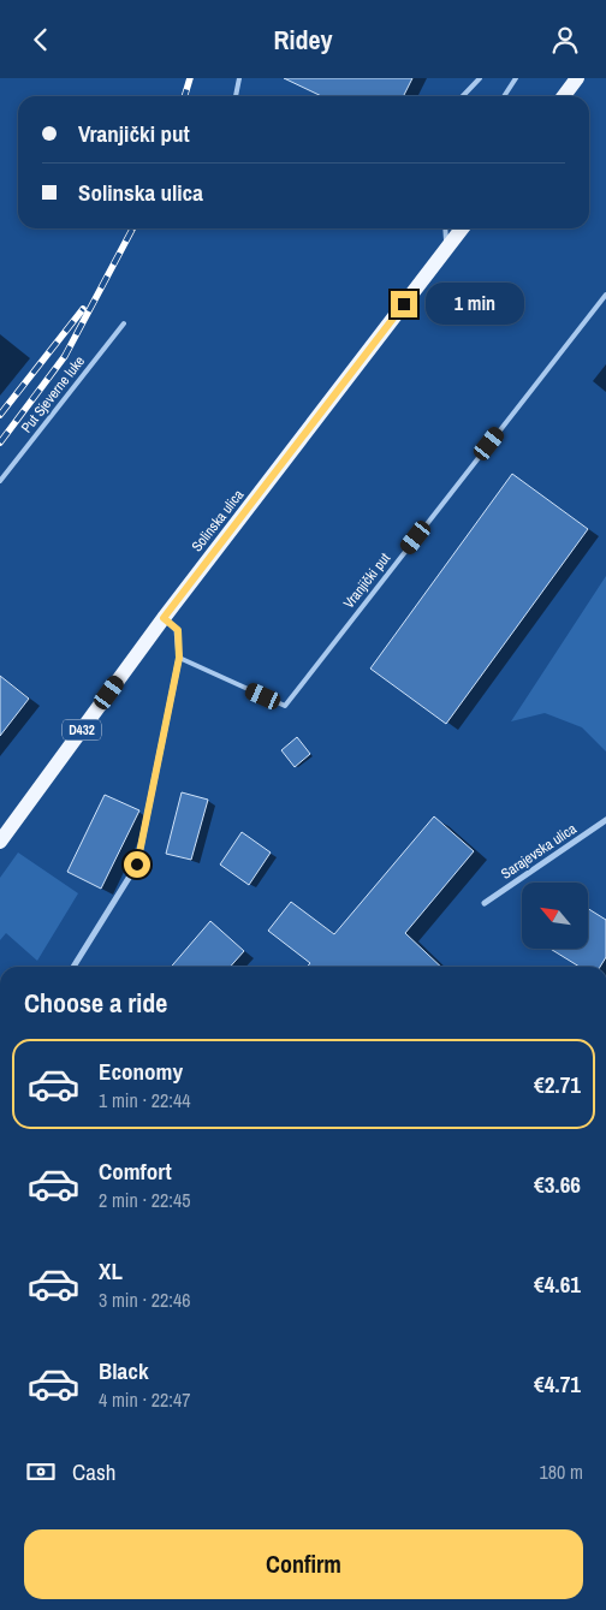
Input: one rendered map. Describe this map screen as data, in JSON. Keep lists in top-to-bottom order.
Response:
{
  "streets": {
    "main road": ["Solinska ulica", "D432"],
    "street": ["Sarajevska ulica"],
    "lane": ["Put Sjeverne luke", "Vranjički put"]
  },
  "north": "top left",
  "page": {
    "header": "Ridey",
    "banner": ["Vranjički put", "Solinska ulica"],
    "bubble": "1 min",
    "heading": "Choose a ride",
    "list": [
      {
        "name": "Economy",
        "note": "1 min · 22:44",
        "value": "€2.71"
      },
      {
        "name": "Comfort",
        "note": "2 min · 22:45",
        "value": "€3.66"
      },
      {
        "name": "XL",
        "note": "3 min · 22:46",
        "value": "€4.61"
      },
      {
        "name": "Black",
        "note": "4 min · 22:47",
        "value": "€4.71"
      }
    ],
    "pay": ["Cash", "180 m"],
    "buttons": "Confirm"
  }
}
